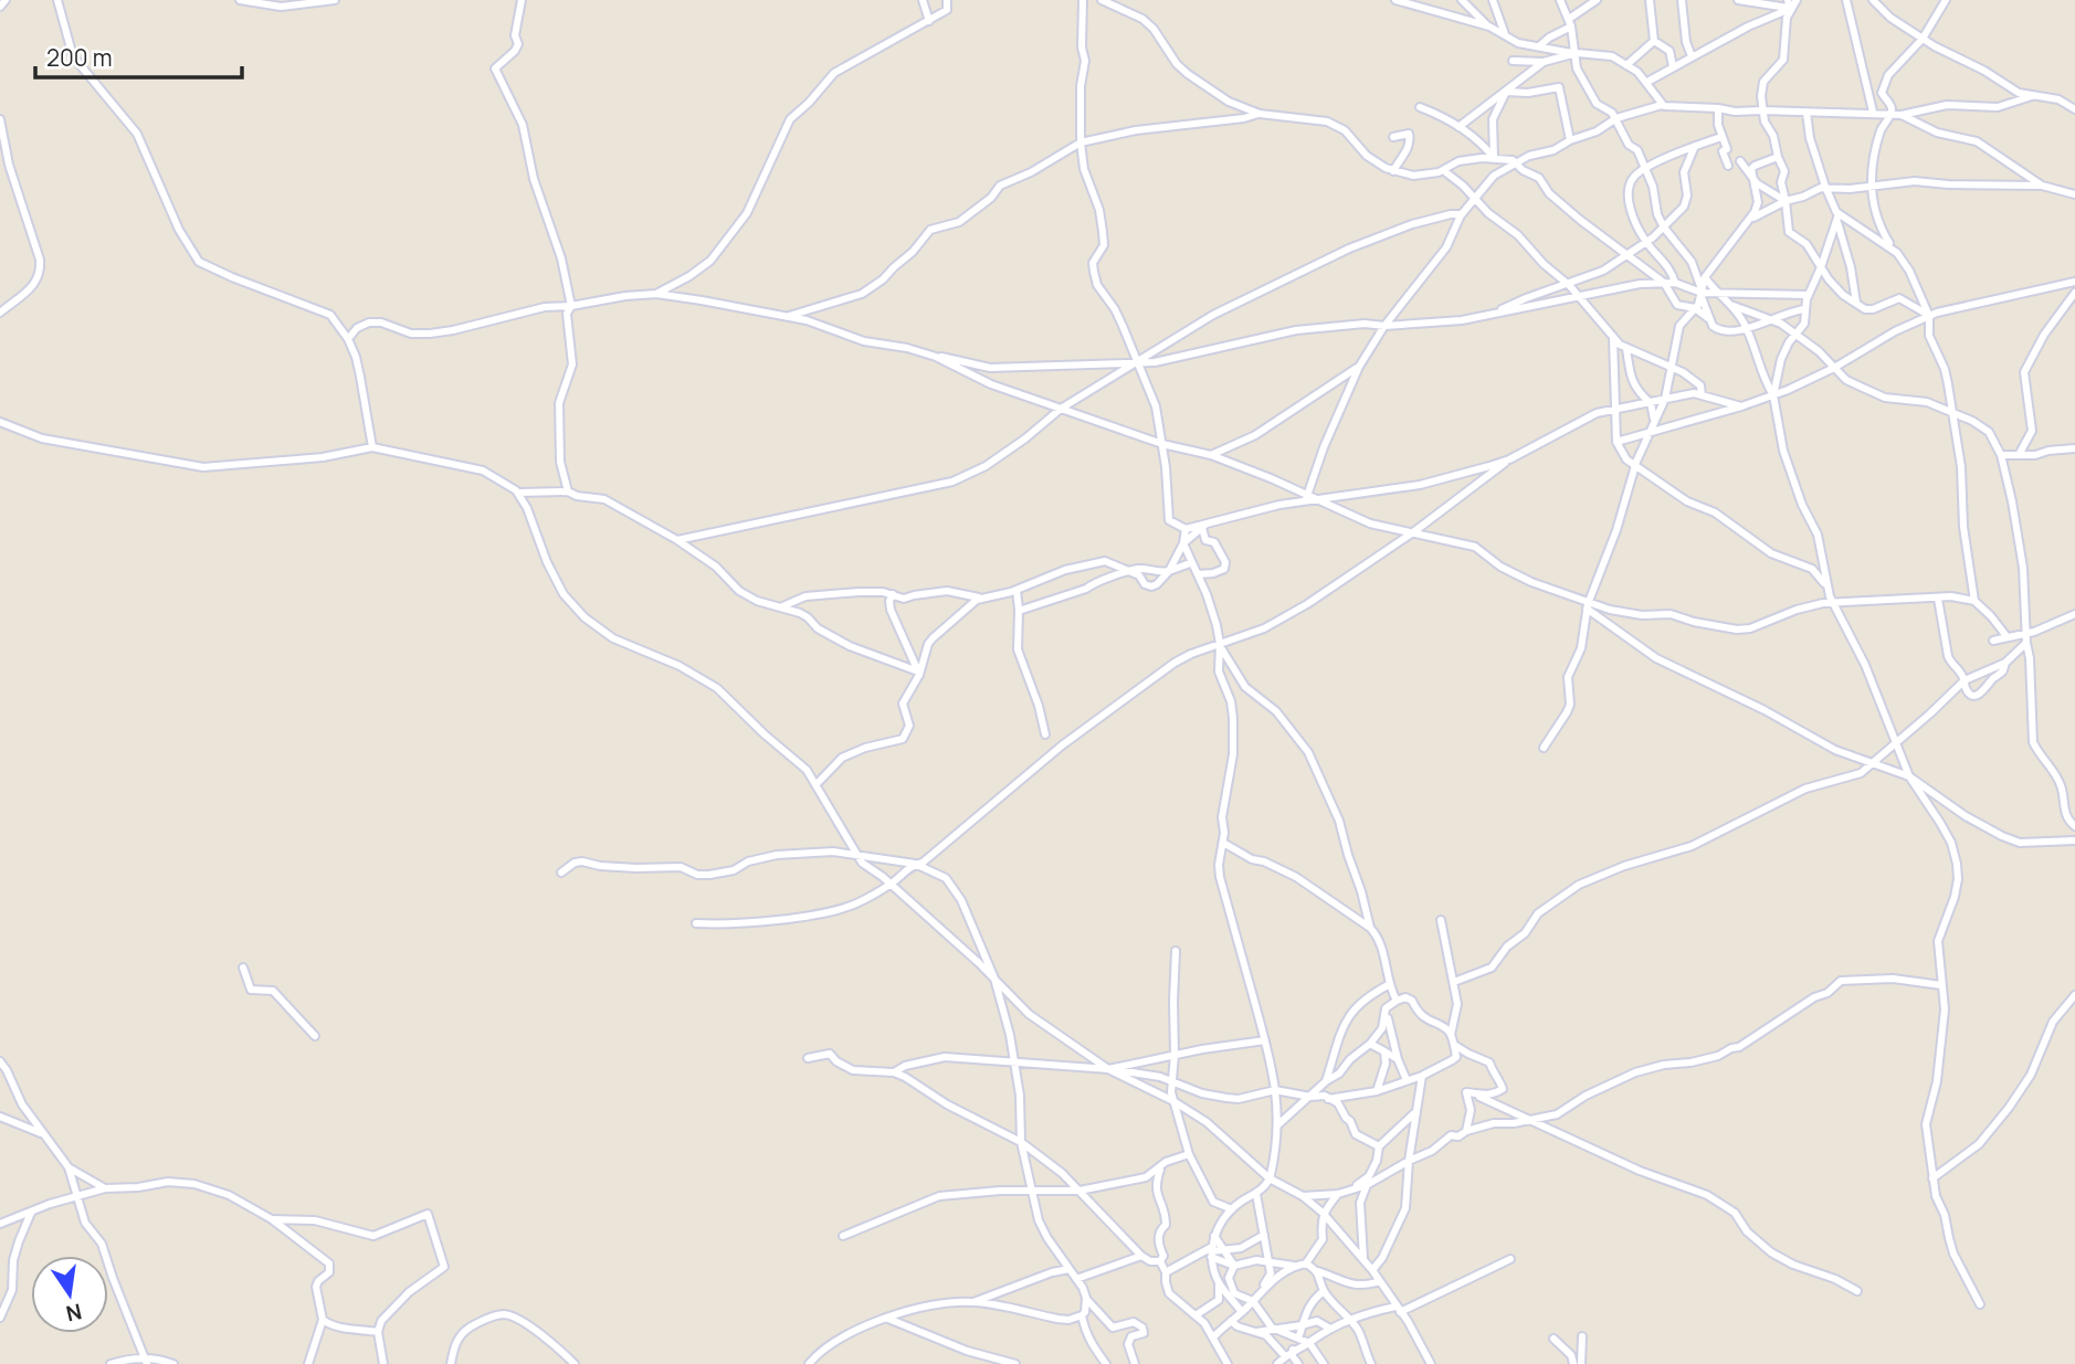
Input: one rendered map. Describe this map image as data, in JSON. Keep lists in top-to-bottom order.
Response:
{
  "scale_bar": "200 m",
  "north": "bottom"
}
